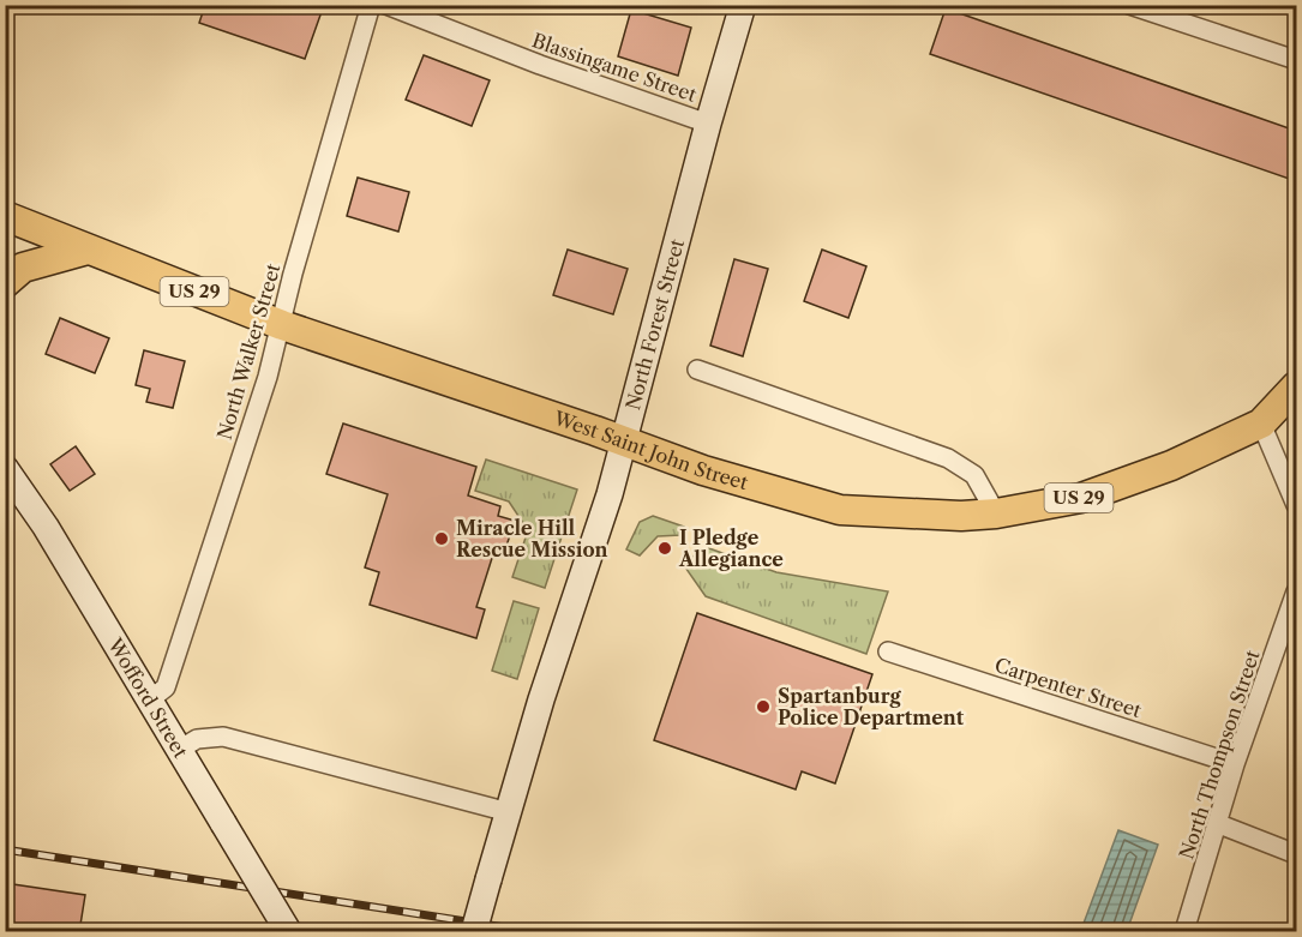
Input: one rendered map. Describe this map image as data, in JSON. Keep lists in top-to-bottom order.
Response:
{
  "streets": {
    "main road": ["US 29", "West Saint John Street"],
    "street": [
      "Blassingame Street",
      "North Forest Street",
      "North Walker Street",
      "Carpenter Street",
      "Wofford Street",
      "North Thompson Street"
    ]
  },
  "crossings": [
    ["Blassingame Street", "North Forest Street"],
    ["North Forest Street", "West Saint John Street"],
    ["North Walker Street", "West Saint John Street"],
    ["North Walker Street", "Wofford Street"],
    ["Carpenter Street", "North Thompson Street"]
  ],
  "places": ["Miracle Hill Rescue Mission", "I Pledge Allegiance", "Spartanburg Police Department"]
}
